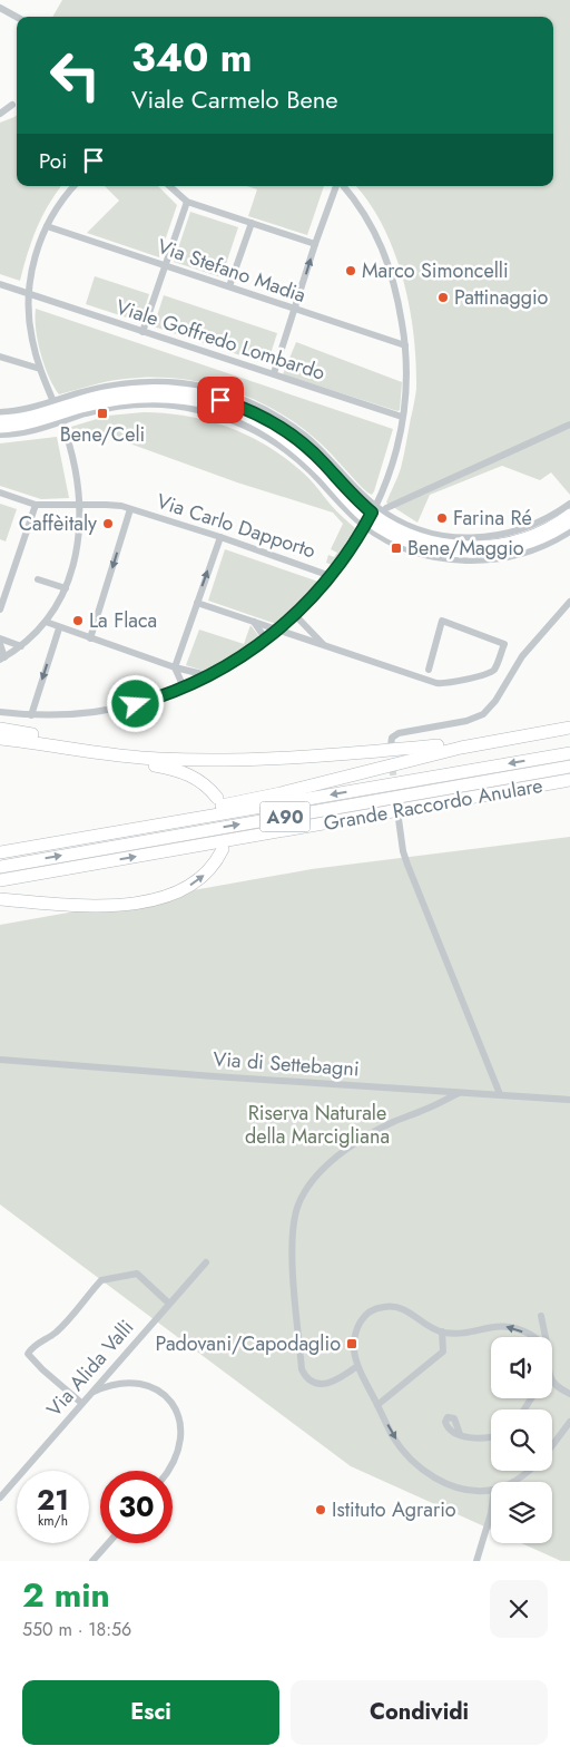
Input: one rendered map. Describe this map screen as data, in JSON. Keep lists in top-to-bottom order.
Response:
{
  "streets": {
    "highway": ["Grande Raccordo Anulare", "A90"],
    "street": [
      "Via Stefano Madia",
      "Viale Goffredo Lombardo",
      "Via Carlo Dapporto",
      "Via di Settebagni",
      "Via Alida Valli"
    ]
  },
  "parks": ["Riserva Naturale della Marcigliana"],
  "places": {
    "other": [
      "Marco Simoncelli",
      "Pattinaggio",
      "Farina Ré",
      "Caffèitaly",
      "La Flaca",
      "Istituto Agrario"
    ],
    "transit": ["Bene/Celi", "Bene/Maggio", "Padovani/Capodaglio"]
  },
  "page": {
    "turn": ["340 m", "Viale Carmelo Bene"],
    "then": "Poi",
    "speed": "21 km/h",
    "limit": "30",
    "heading": ["2 min", "550 m · 18:56"],
    "buttons": ["Esci", "Condividi"]
  }
}
